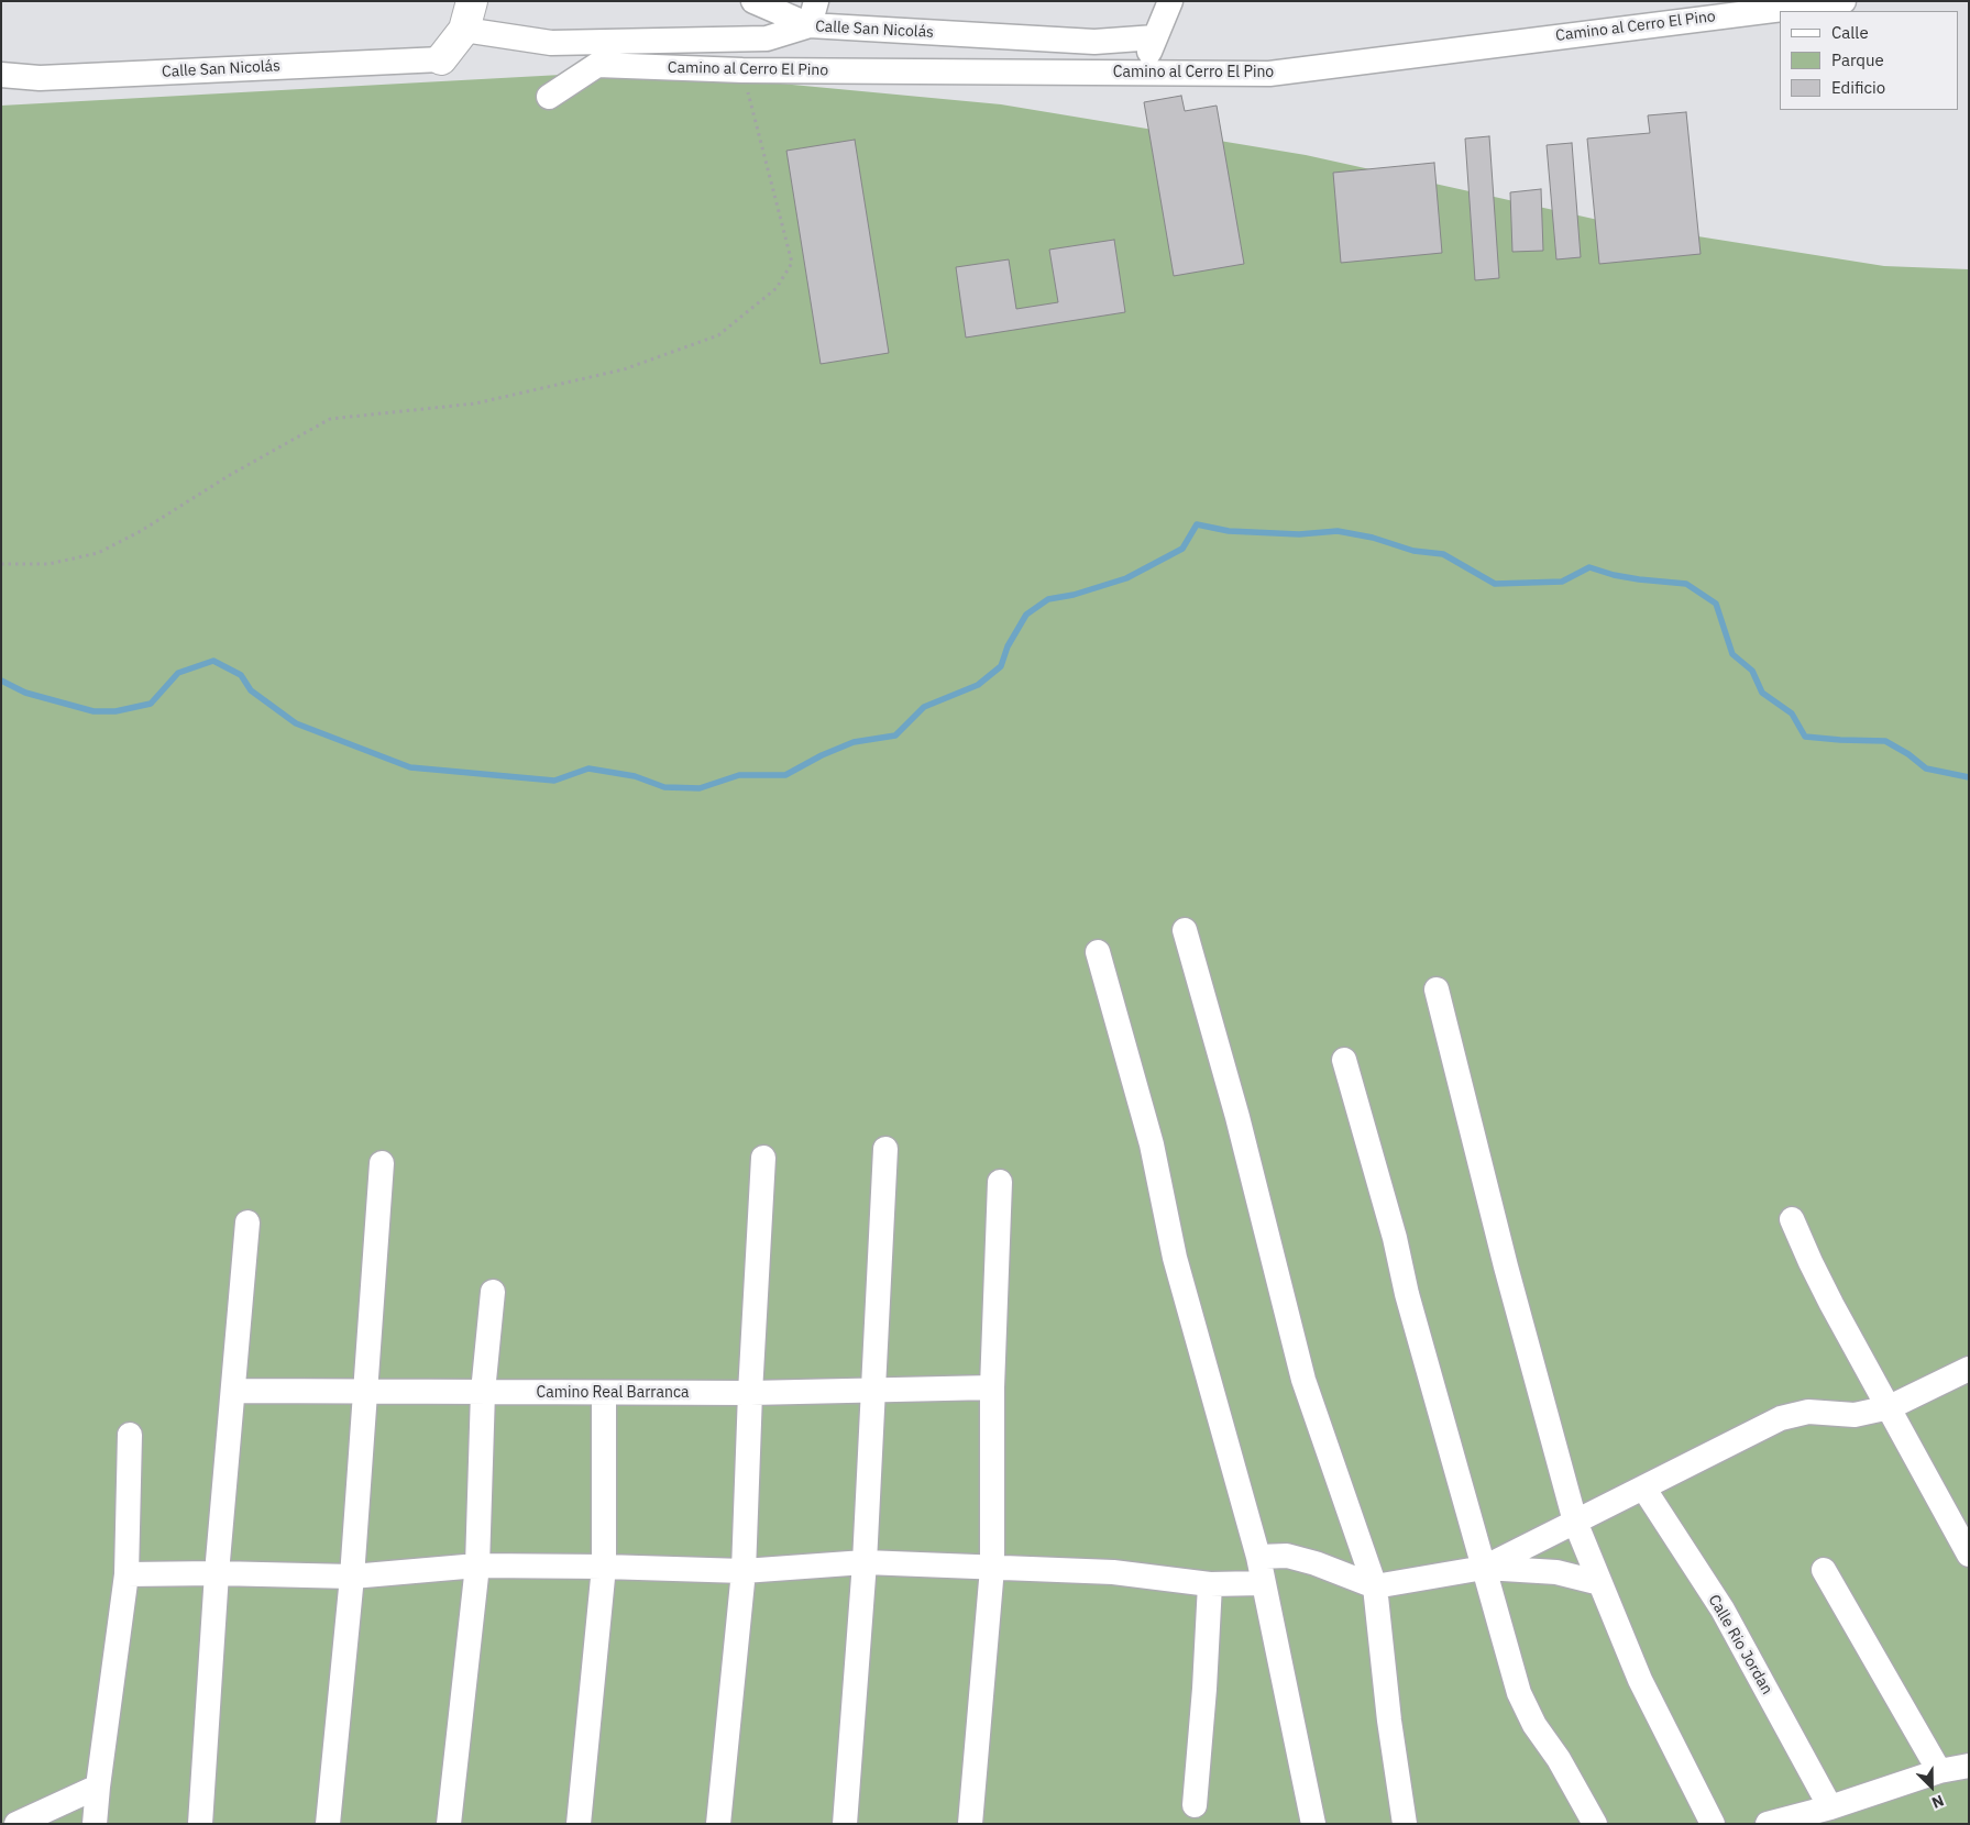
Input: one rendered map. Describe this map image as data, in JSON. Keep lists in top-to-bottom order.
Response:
{
  "streets": {
    "street": [
      "Camino al Cerro El Pino",
      "Calle San Nicolás",
      "Camino Real Barranca",
      "Calle Rio Jordan"
    ]
  },
  "legend": ["Calle", "Parque", "Edificio"],
  "north": "bottom right"
}
